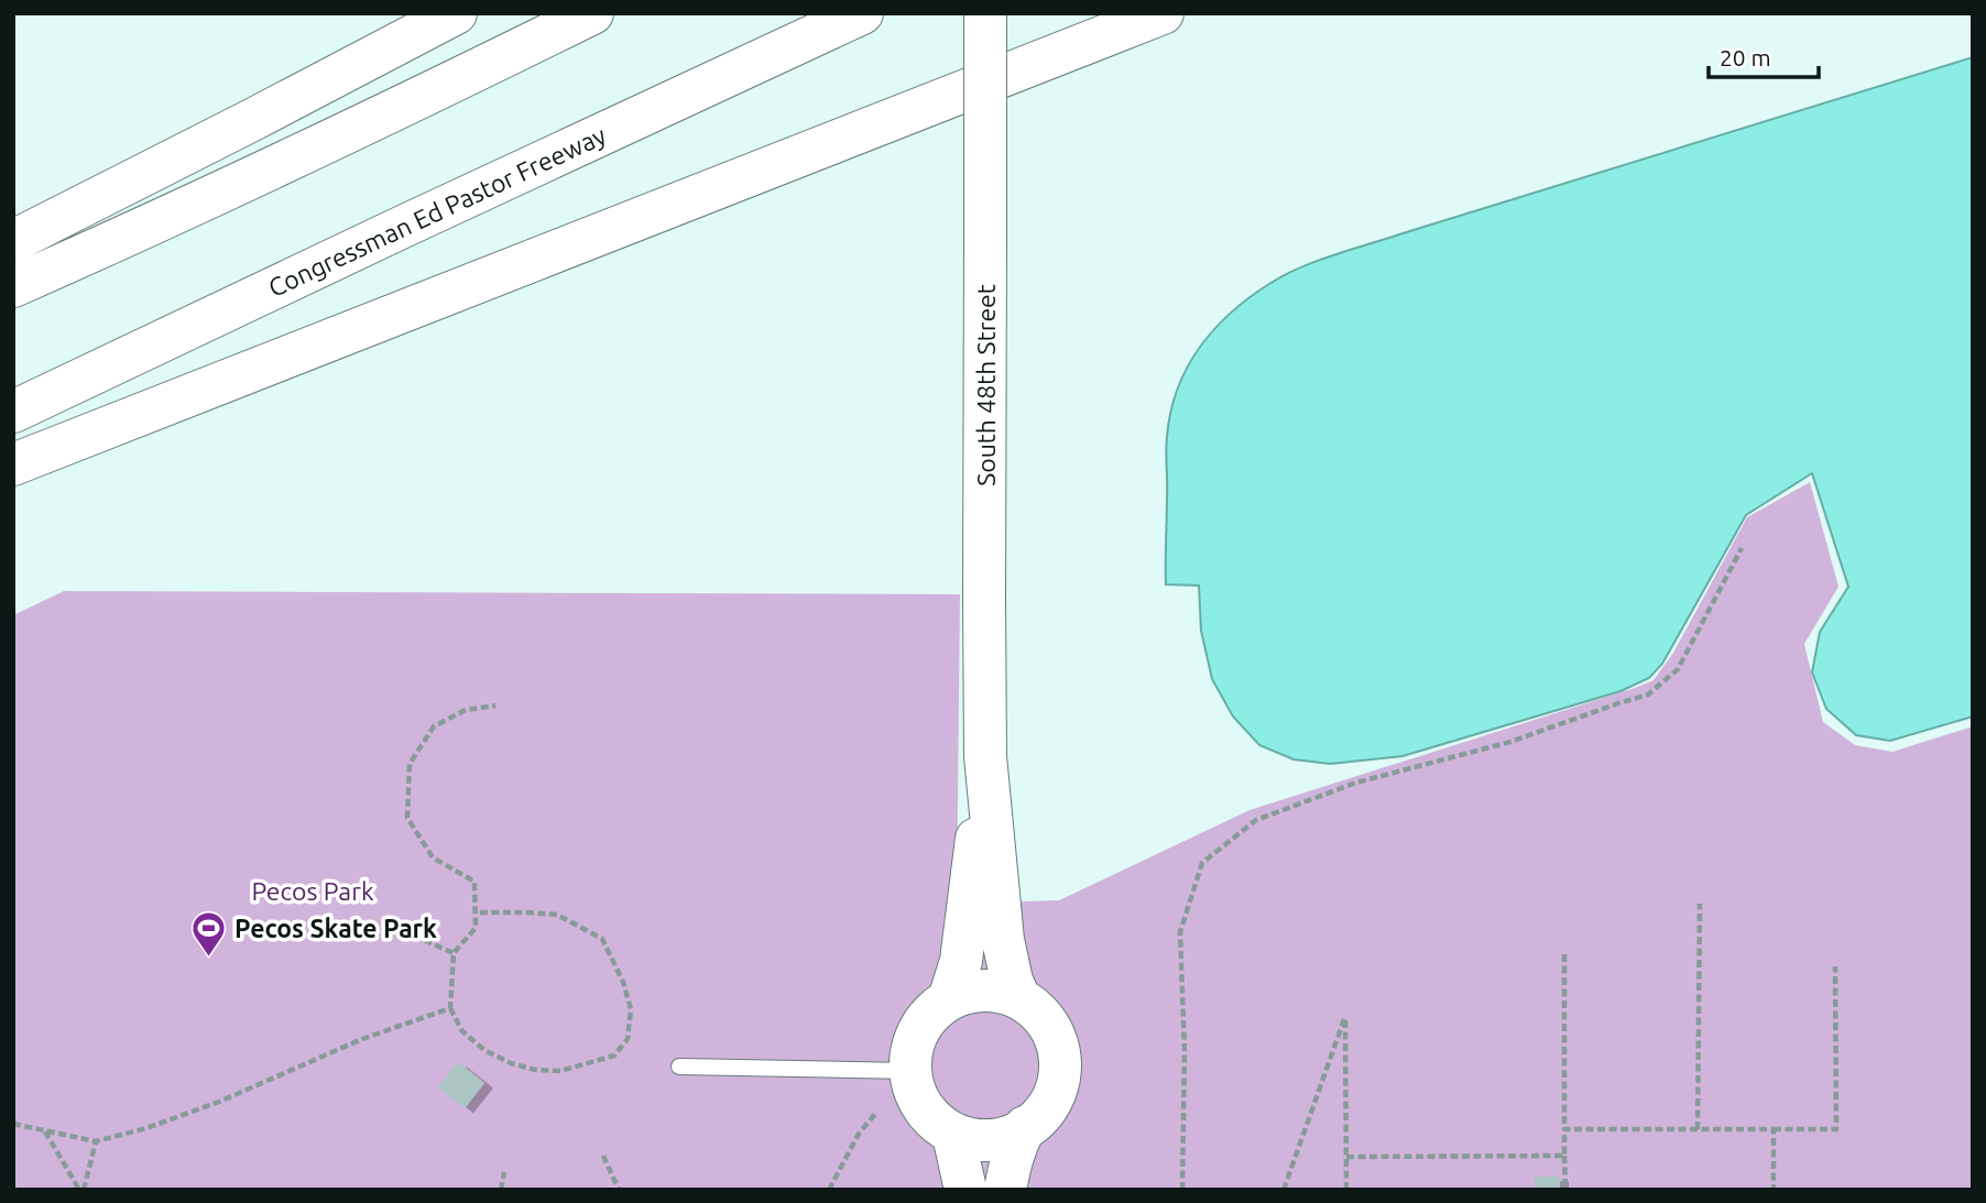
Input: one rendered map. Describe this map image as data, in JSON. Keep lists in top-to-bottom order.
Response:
{
  "streets": {
    "main road": ["Congressman Ed Pastor Freeway", "South 48th Street"]
  },
  "parks": ["Pecos Park"],
  "places": {
    "sports": ["Pecos Skate Park"]
  },
  "scale_bar": "20 m"
}
